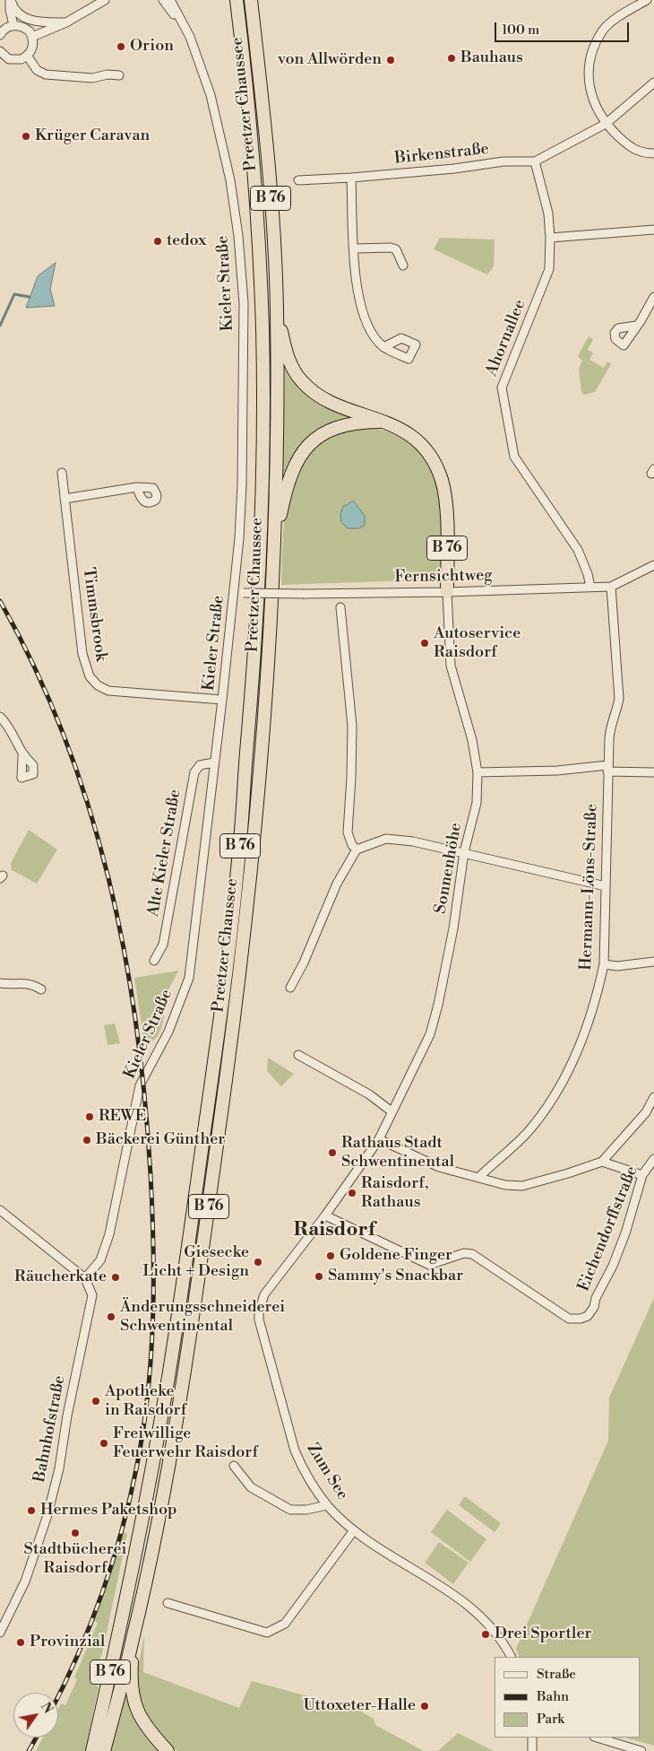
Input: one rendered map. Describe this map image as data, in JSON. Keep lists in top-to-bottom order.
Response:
{
  "streets": {
    "highway": ["Preetzer Chaussee", "B 76"],
    "street": [
      "Birkenstraße",
      "Kieler Straße",
      "Ahornallee",
      "Fernsichtweg",
      "Timmsbrook",
      "Alte Kieler Straße",
      "Sonnenhöhe",
      "Hermann-Löns-Straße",
      "Eichendorffstraße",
      "Bahnhofstraße",
      "Zum See"
    ]
  },
  "crossings": [
    ["Preetzer Chaussee", "B 76"],
    ["Birkenstraße", "Ahornallee"],
    ["B 76", "Fernsichtweg"],
    ["B 76", "Sonnenhöhe"],
    ["Kieler Straße", "Fernsichtweg"],
    ["Kieler Straße", "Timmsbrook"],
    ["Kieler Straße", "Alte Kieler Straße"],
    ["Kieler Straße", "Bahnhofstraße"],
    ["Ahornallee", "Fernsichtweg"],
    ["Fernsichtweg", "Sonnenhöhe"],
    ["Fernsichtweg", "Hermann-Löns-Straße"],
    ["Sonnenhöhe", "Zum See"],
    ["Eichendorffstraße", "Zum See"]
  ],
  "districts": ["Raisdorf"],
  "places": [
    "Orion",
    "Bauhaus",
    "von Allwörden",
    "Krüger Caravan",
    "tedox",
    "Autoservice Raisdorf",
    "REWE",
    "Bäckerei Günther",
    "Rathaus Stadt Schwentinental",
    "Raisdorf, Rathaus",
    "Goldene Finger",
    "Giesecke Licht + Design",
    "Sammy's Snackbar",
    "Räucherkate",
    "Änderungsschneiderei Schwentinental",
    "Apotheke in Raisdorf",
    "Freiwillige Feuerwehr Raisdorf",
    "Hermes Paketshop",
    "Stadtbücherei Raisdorf",
    "Drei Sportler",
    "Provinzial",
    "Uttoxeter-Halle"
  ],
  "legend": ["Straße", "Bahn", "Park"],
  "scale_bar": "100 m",
  "north": "top right"
}
